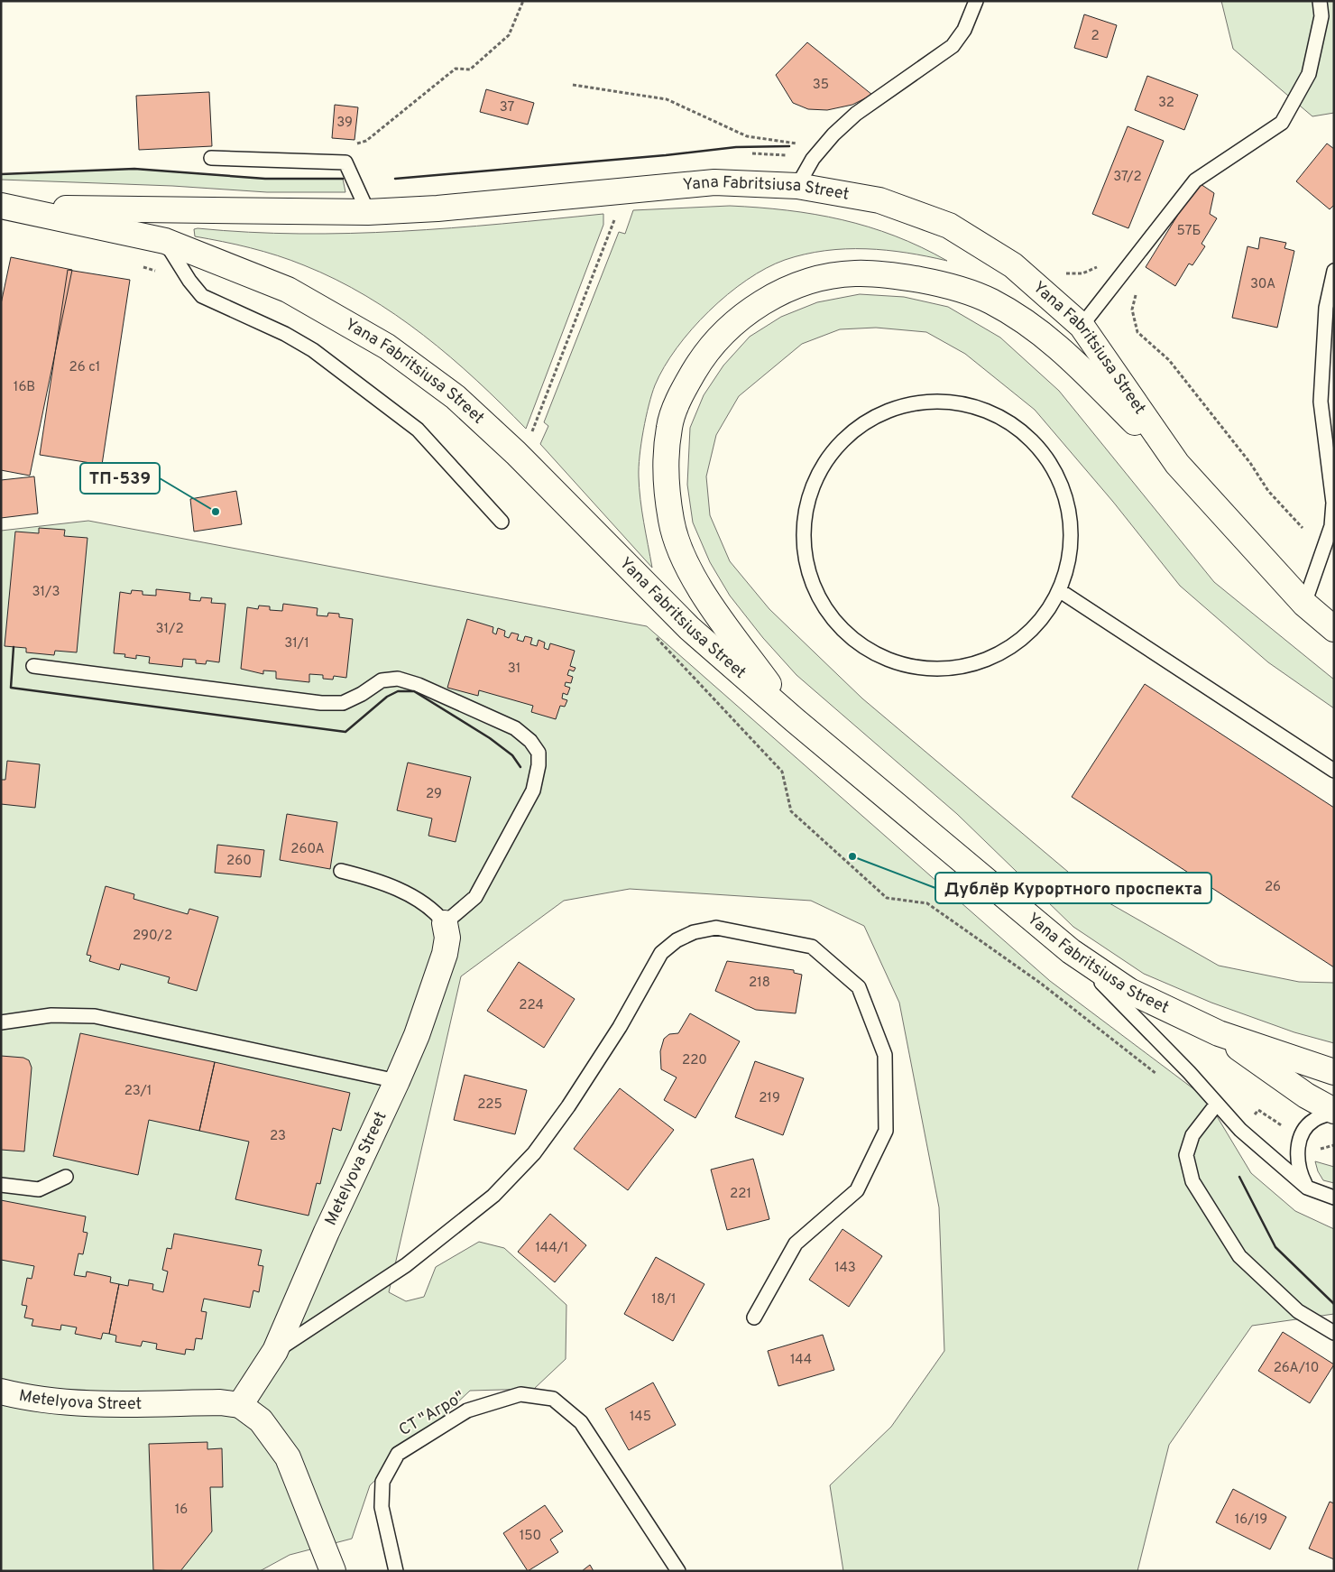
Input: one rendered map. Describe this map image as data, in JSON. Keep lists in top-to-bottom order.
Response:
{
  "streets": {
    "main road": ["Yana Fabritsiusa Street", "Metelyova Street"],
    "lane": ["СТ \"Агро\""]
  },
  "places": ["ТП-539", "Дублёр Курортного проспекта"],
  "house_numbers": [
    "2",
    "35",
    "32",
    "37",
    "39",
    "37/2",
    "57Б",
    "30А",
    "26 с1",
    "16В",
    "31/3",
    "31/2",
    "31/1",
    "31",
    "29",
    "260А",
    "260",
    "26",
    "290/2",
    "218",
    "224",
    "220",
    "23/1",
    "219",
    "225",
    "23",
    "221",
    "144/1",
    "143",
    "18/1",
    "144",
    "26А/10",
    "145",
    "16",
    "16/19",
    "150"
  ]
}
